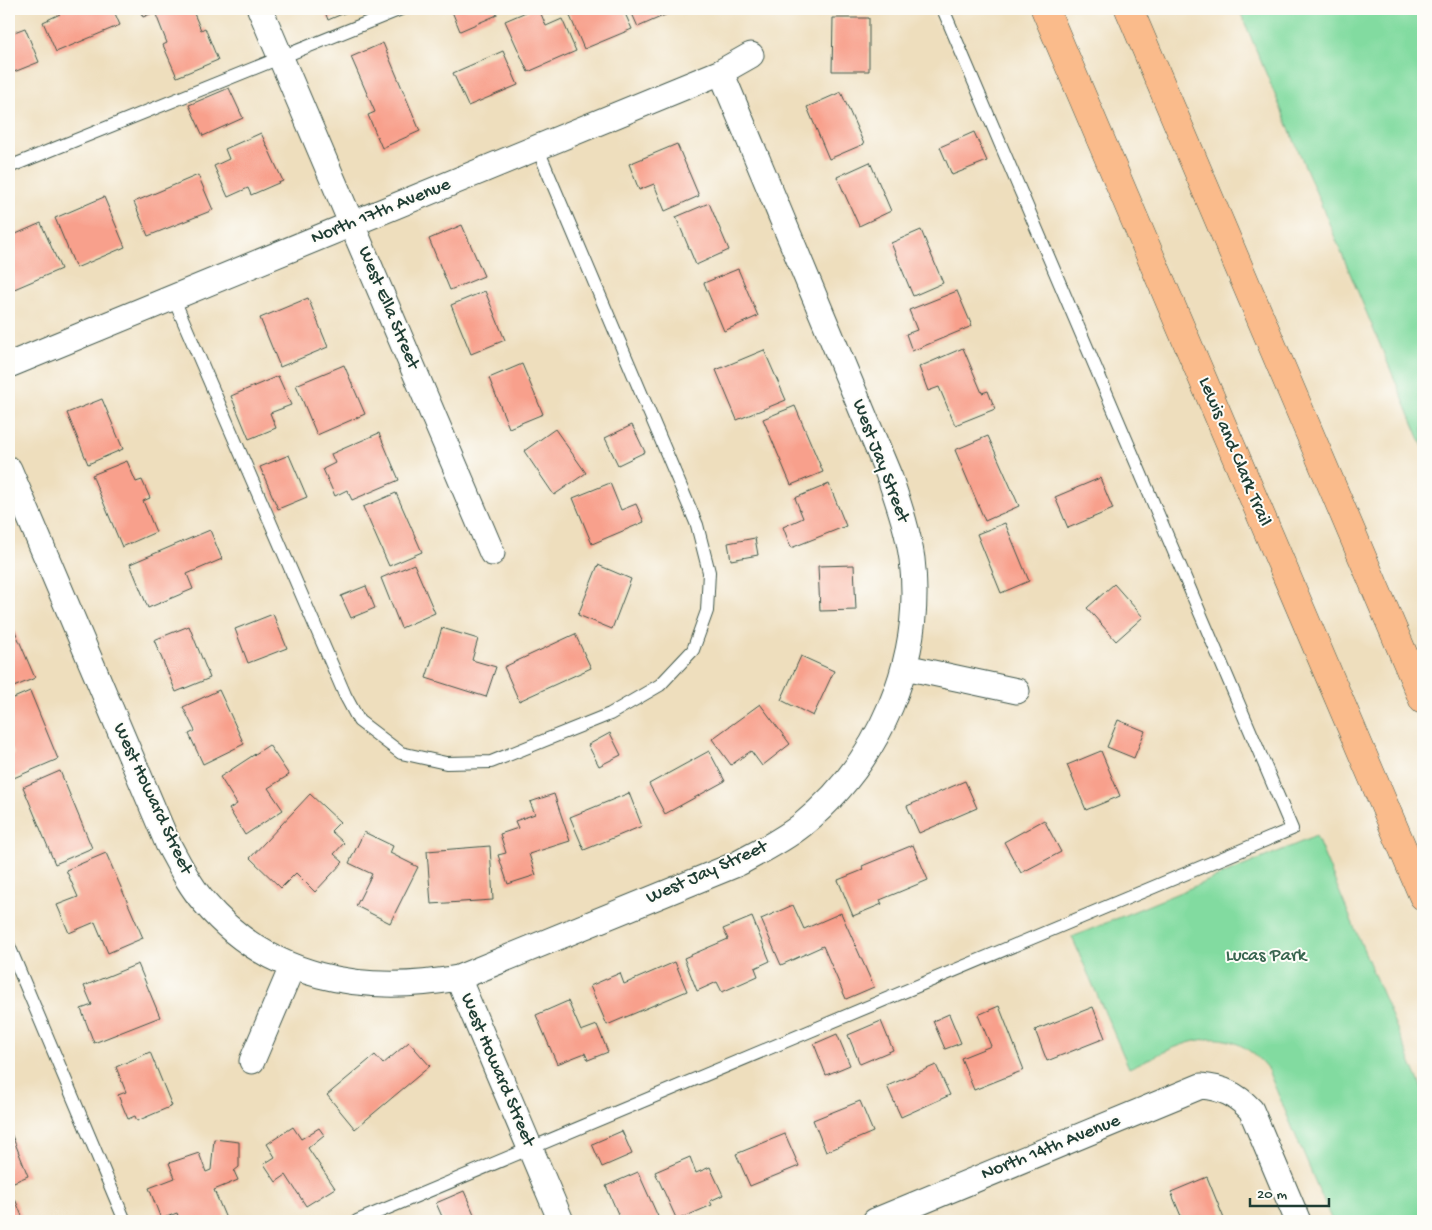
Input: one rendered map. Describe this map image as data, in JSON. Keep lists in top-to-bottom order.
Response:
{
  "streets": {
    "highway": ["Lewis and Clark Trail"],
    "street": [
      "North 17th Avenue",
      "West Ella Street",
      "West Jay Street",
      "West Howard Street",
      "North 14th Avenue"
    ]
  },
  "crossings": [
    ["North 17th Avenue", "West Ella Street"],
    ["North 17th Avenue", "West Jay Street"],
    ["West Jay Street", "West Howard Street"]
  ],
  "parks": ["Lucas Park"],
  "scale_bar": "20 m"
}
